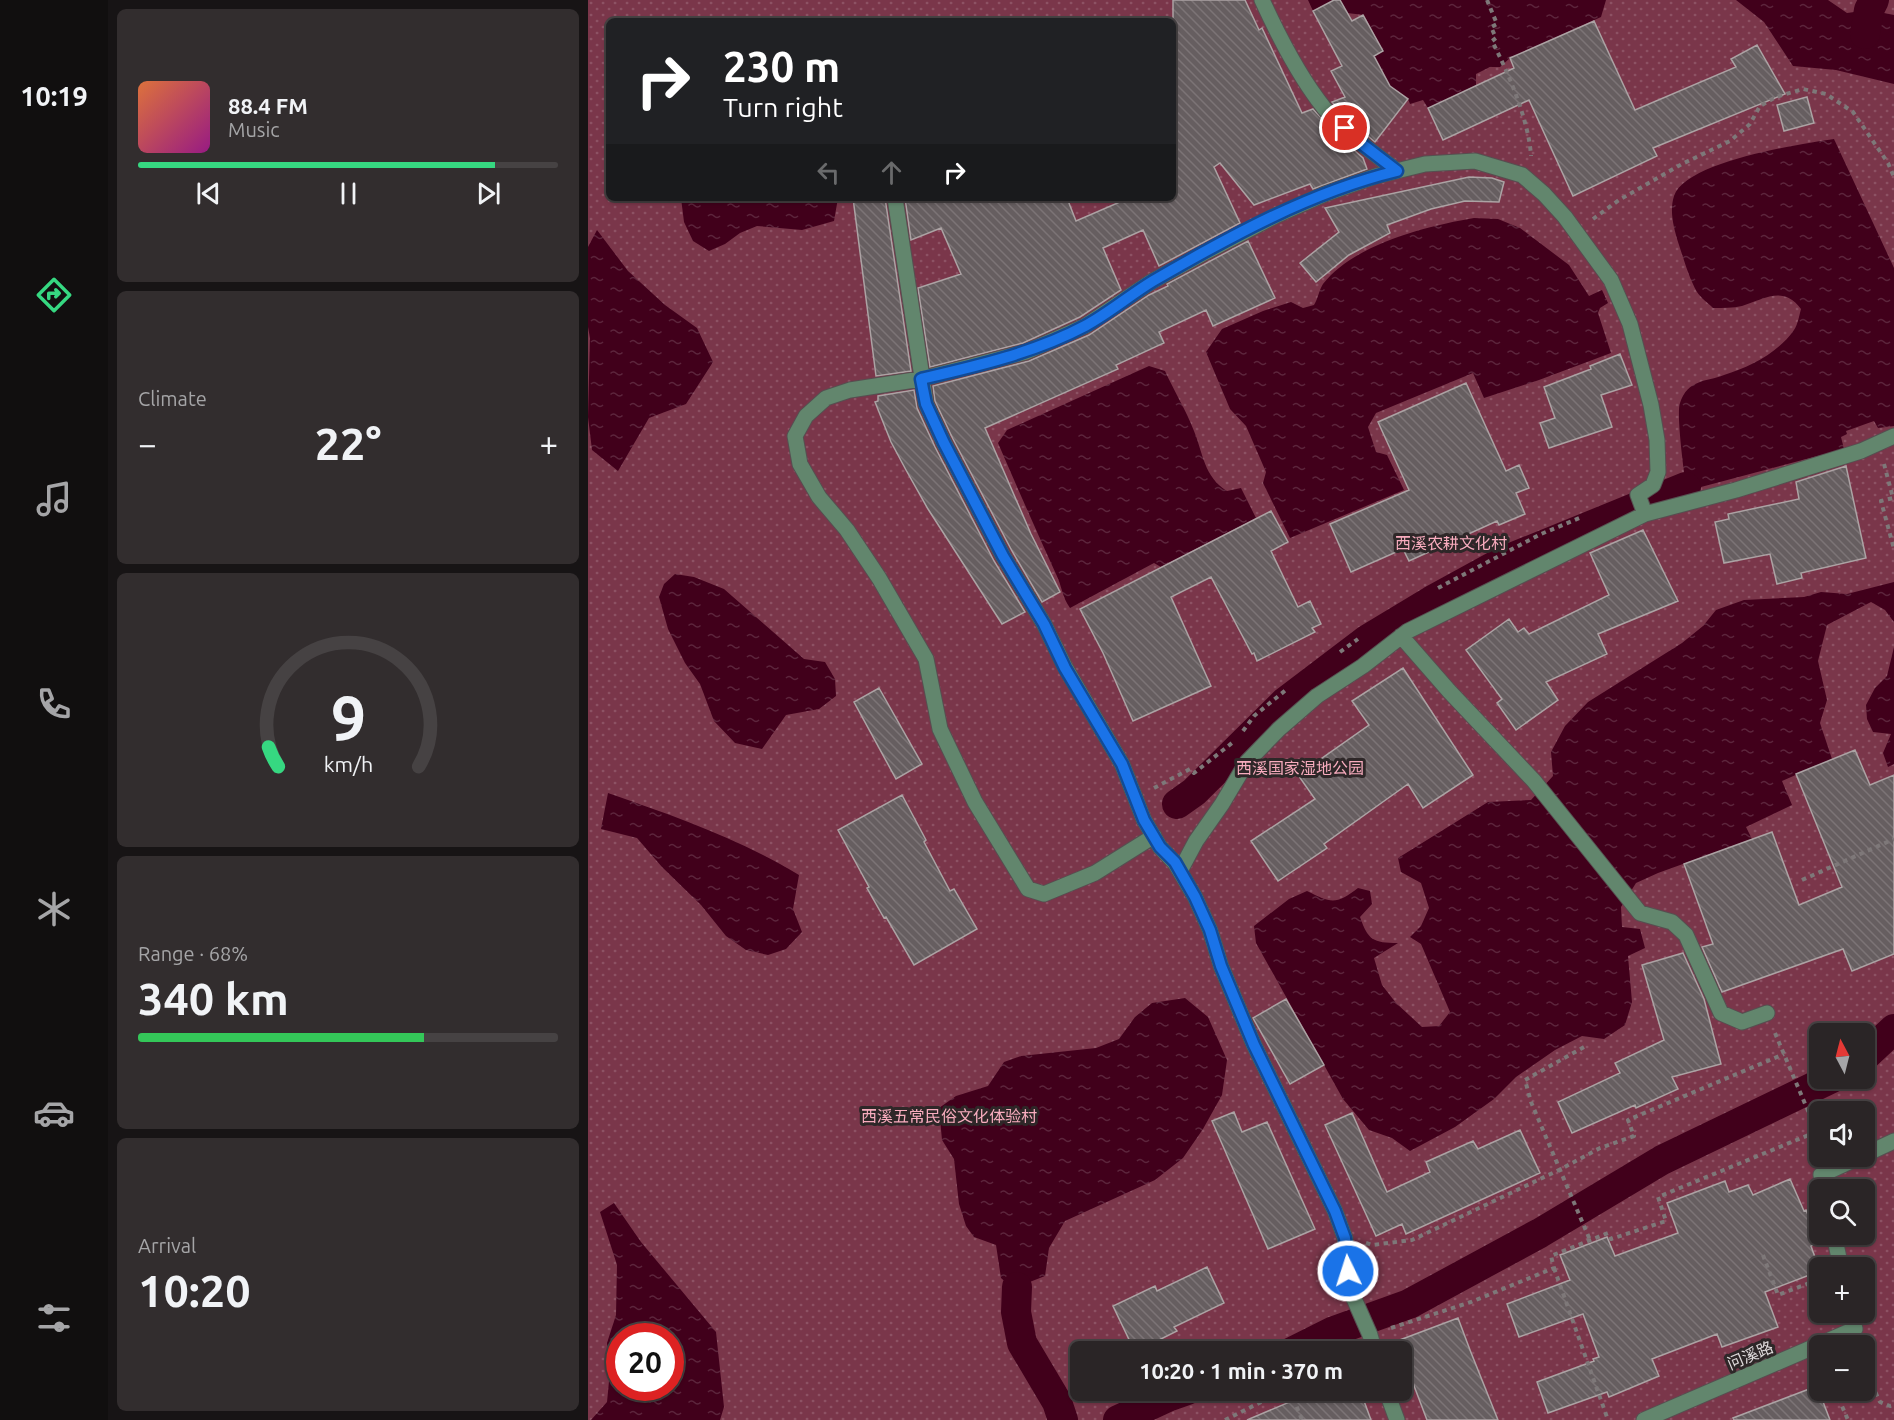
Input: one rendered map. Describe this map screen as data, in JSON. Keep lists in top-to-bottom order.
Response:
{
  "streets": {
    "lane": ["问溪路"]
  },
  "parks": ["西溪农耕文化村", "西溪国家湿地公园", "西溪五常民俗文化体验村"],
  "north": "top",
  "page": {
    "tabs": "10:19",
    "turn": ["230 m", "Turn right"],
    "song": ["88.4 FM", "Music"],
    "tile": [
      "Climate",
      ["Range · 68%", "340 km"],
      ["Arrival", "10:20"]
    ],
    "heat": ["−", "22°", "+"],
    "map_buttons": ["+", "−"],
    "limit": "20",
    "trip": "10:20 · 1 min · 370 m",
    "gauge": ["9", "km/h"]
  }
}
